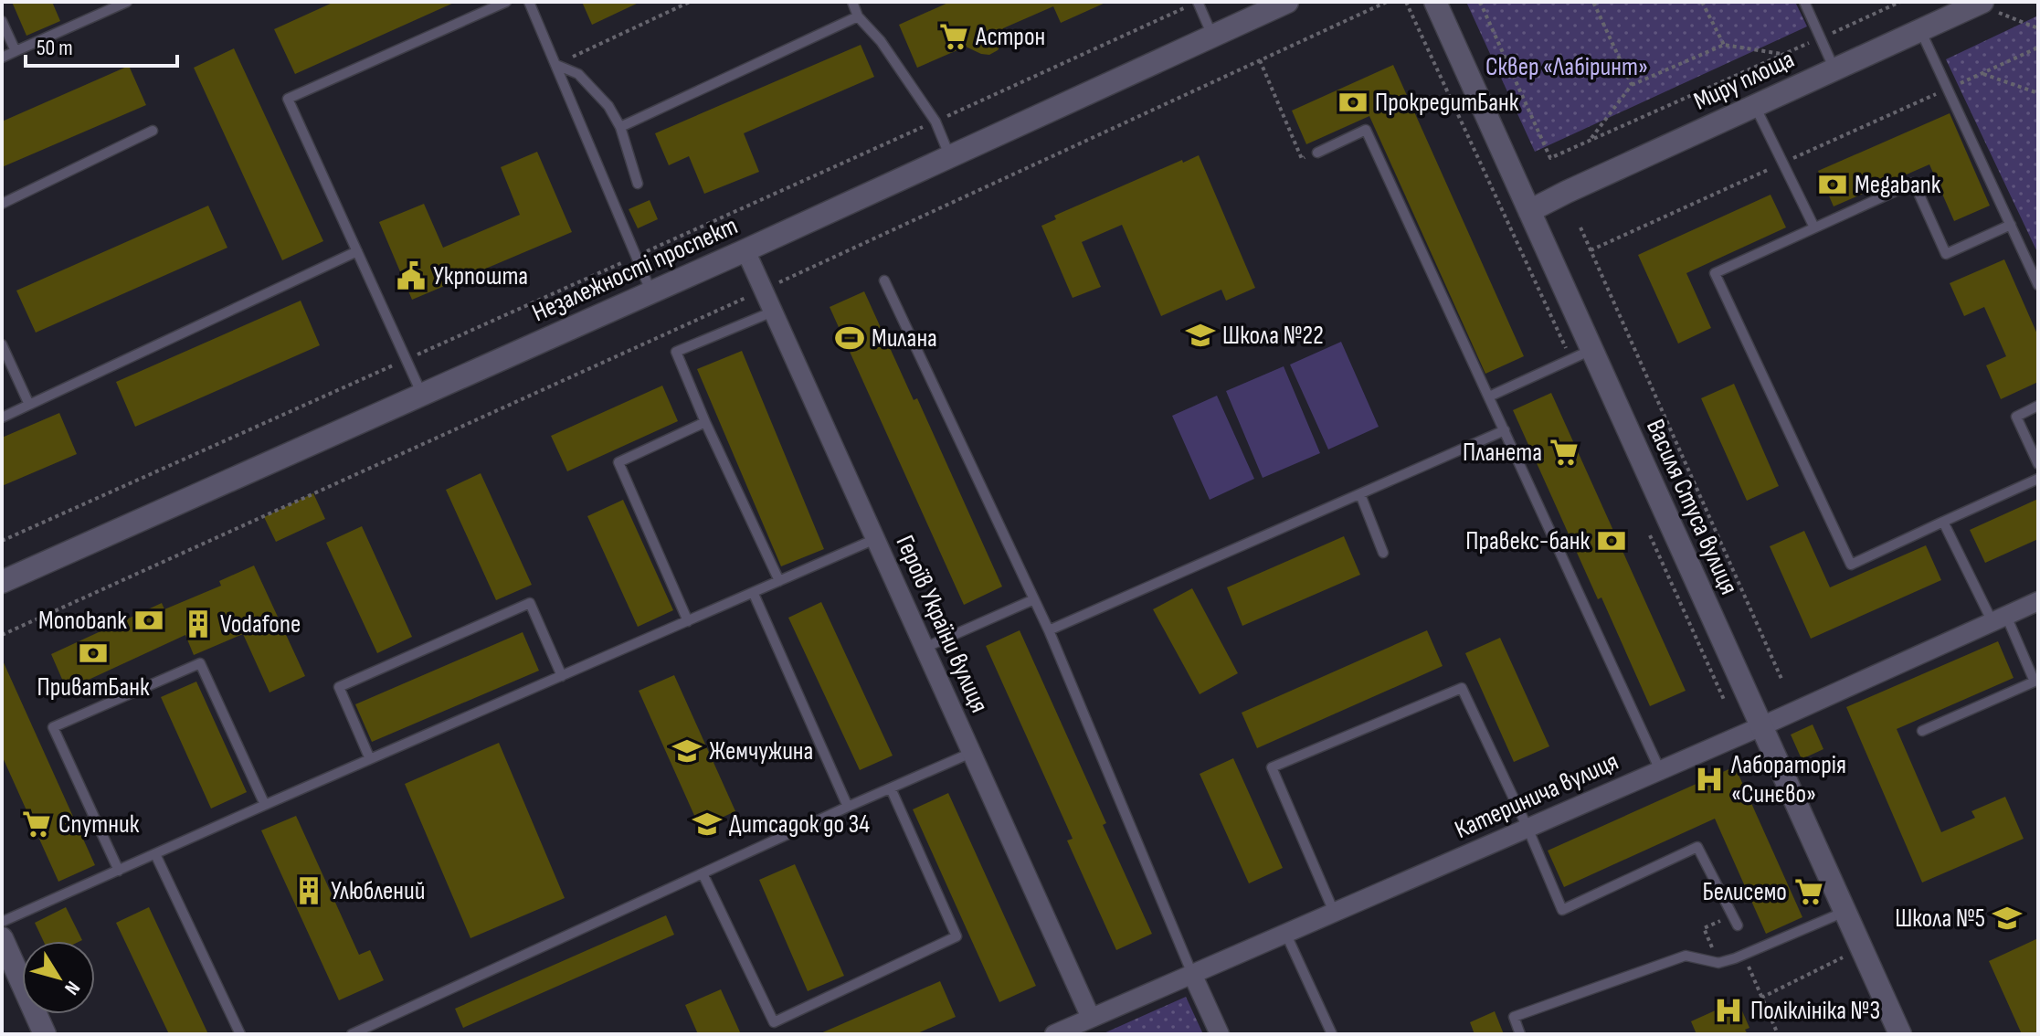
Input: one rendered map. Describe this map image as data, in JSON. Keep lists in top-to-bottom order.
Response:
{
  "streets": {
    "street": [
      "Миру площа",
      "Незалежності проспект",
      "Василя Стуса вулиця",
      "Героїв України вулиця",
      "Катеринича вулиця"
    ]
  },
  "crossings": [
    ["Миру площа", "Василя Стуса вулиця"],
    ["Незалежності проспект", "Героїв України вулиця"],
    ["Василя Стуса вулиця", "Катеринича вулиця"],
    ["Героїв України вулиця", "Катеринича вулиця"]
  ],
  "parks": ["Сквер «Лабіринт»"],
  "places": {
    "supermarket": [
      "Астрон",
      "Планета",
      "Спутник",
      "Белисемо"
    ],
    "bank": [
      "ПрокредитБанк",
      "Megabank",
      "Правекс-банк",
      "Monobank",
      "ПриватБанк"
    ],
    "public building": ["Укрпошта"],
    "school or university": [
      "Школа №22",
      "Жемчужина",
      "Дитсадок до 34",
      "Школа №5"
    ],
    "sports": ["Милана"],
    "building": ["Vodafone", "Улюблений"],
    "hospital": ["Лабораторія «Синєво»", "Поліклініка №3"]
  },
  "scale_bar": "50 m",
  "north": "bottom right"
}
